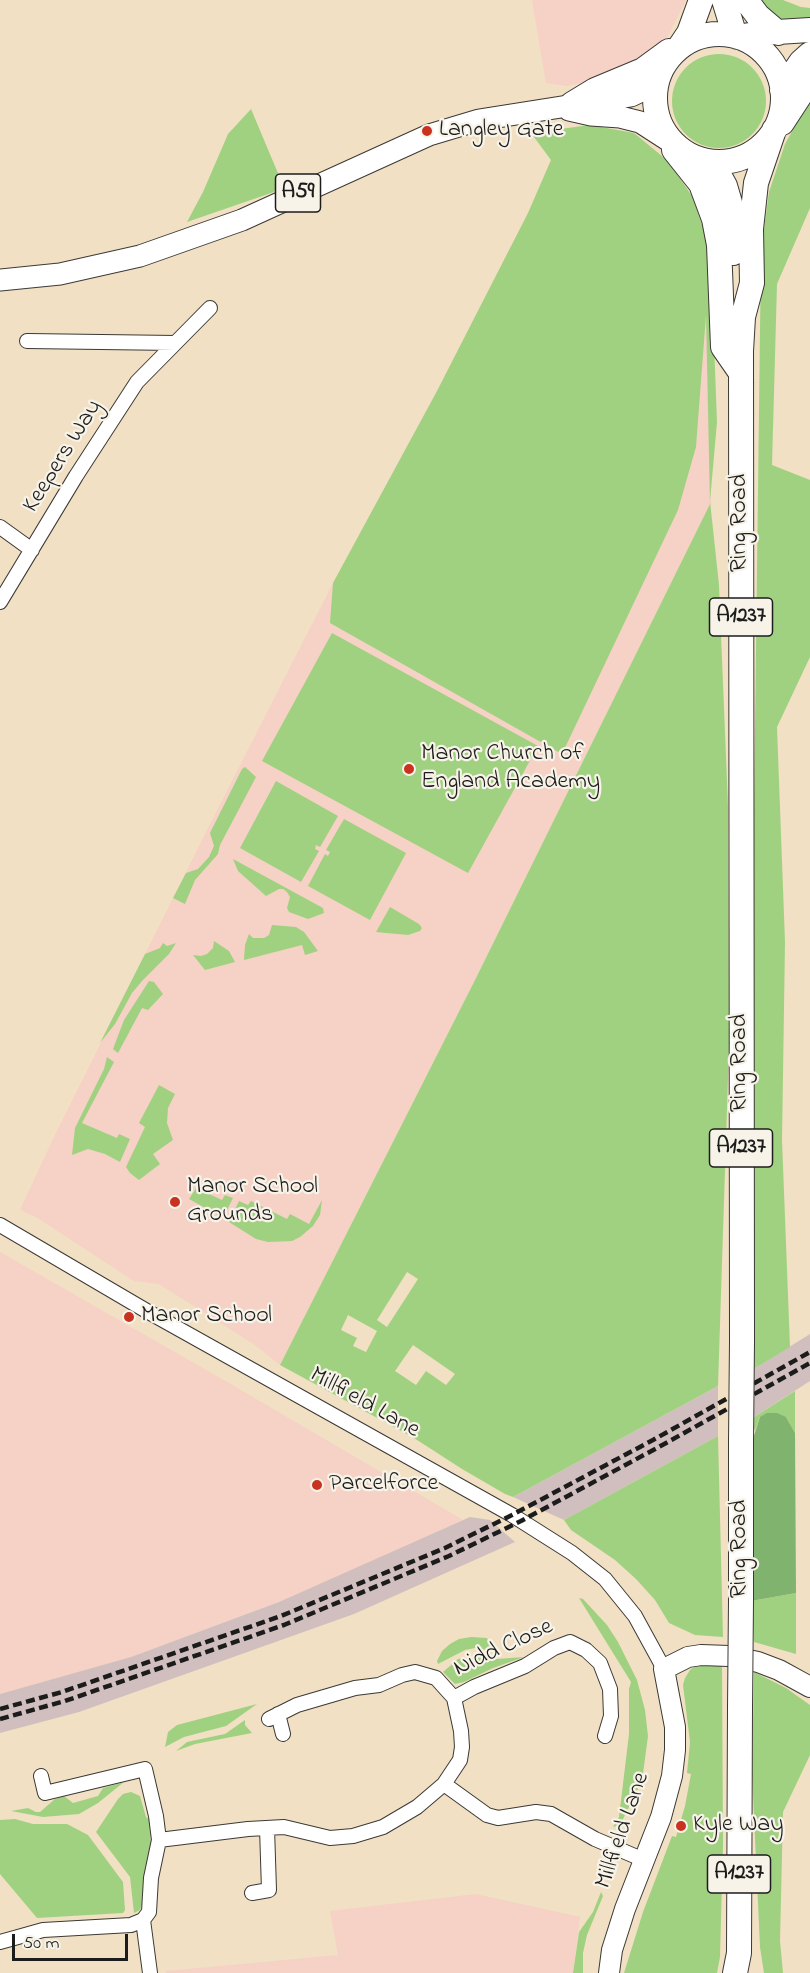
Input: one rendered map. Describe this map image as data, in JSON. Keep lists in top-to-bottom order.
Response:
{
  "streets": {
    "highway": ["Ring Road", "A1237"],
    "main road": ["A59"],
    "street": ["Keepers Way", "Millfield Lane", "Nidd Close"]
  },
  "crossings": [
    ["A59", "Ring Road"]
  ],
  "places": [
    "Langley Gate",
    "Manor Church of England Academy",
    "Manor School Grounds",
    "Manor School",
    "Parcelforce",
    "Kyle Way"
  ],
  "scale_bar": "50 m"
}
